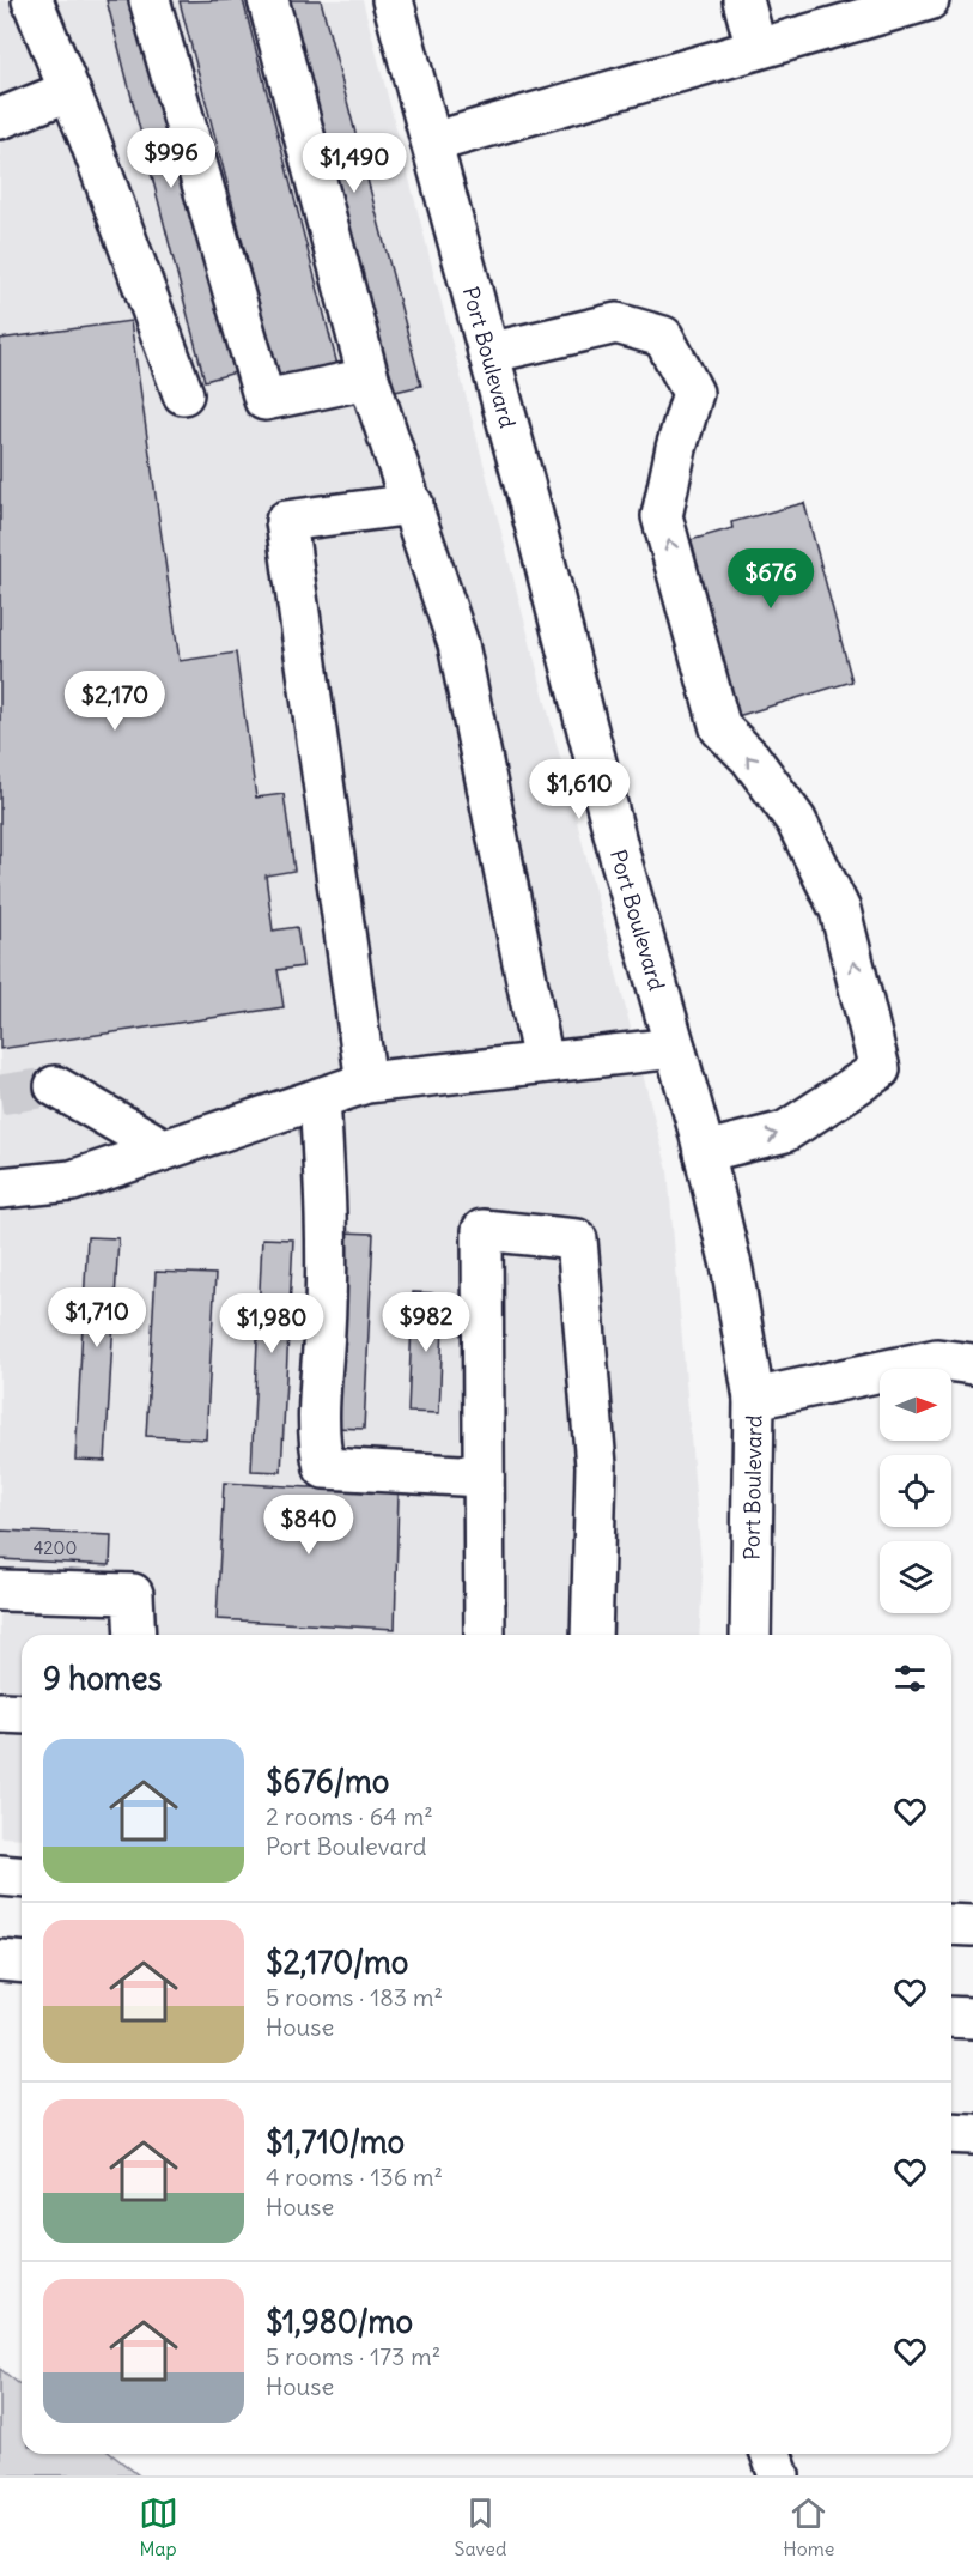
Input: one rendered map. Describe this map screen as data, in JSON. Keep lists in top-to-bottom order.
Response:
{
  "streets": {
    "street": ["Port Boulevard"]
  },
  "house_numbers": ["4200"],
  "north": "right",
  "page": {
    "price": [
      "$996",
      "$1,490",
      "$676",
      "$2,170",
      "$1,610",
      "$1,710",
      "$982",
      "$1,980",
      "$840"
    ],
    "heading": "9 homes",
    "list": [
      {
        "name": "$676/mo",
        "note": "2 rooms · 64 m² · Port Boulevard"
      },
      {
        "name": "$2,170/mo",
        "note": "5 rooms · 183 m² · House"
      },
      {
        "name": "$1,710/mo",
        "note": "4 rooms · 136 m² · House"
      },
      {
        "name": "$1,980/mo",
        "note": "5 rooms · 173 m² · House"
      }
    ],
    "tabs": ["Map", "Saved", "Home"]
  }
}
